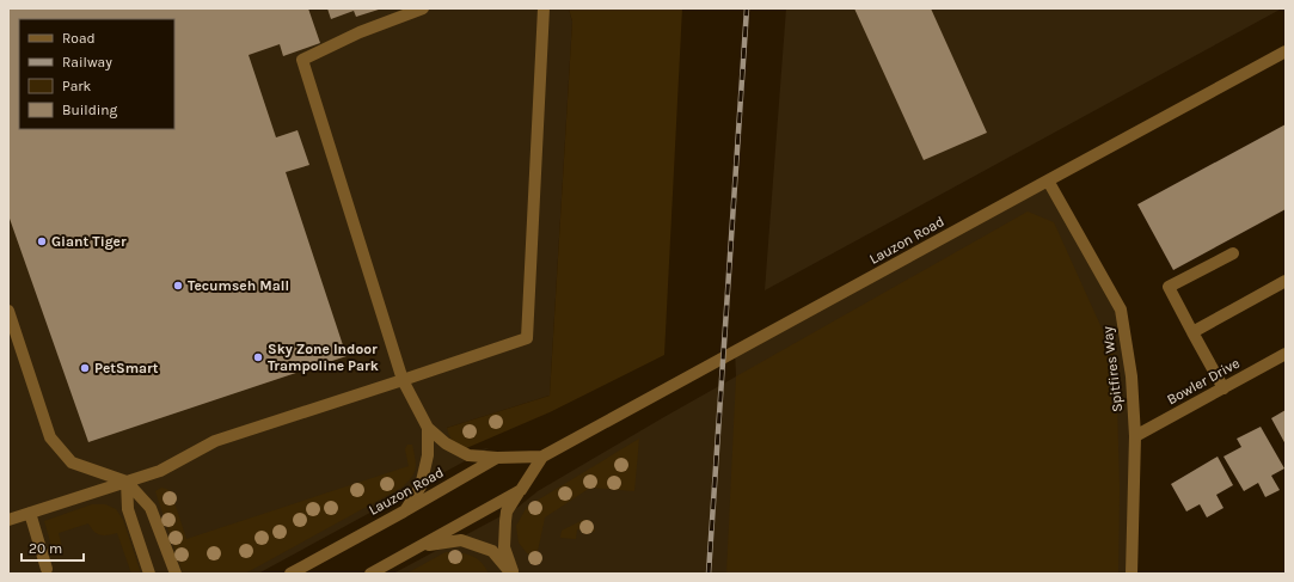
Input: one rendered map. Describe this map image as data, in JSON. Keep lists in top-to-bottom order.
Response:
{
  "streets": {
    "street": ["Lauzon Road", "Spitfires Way", "Bowler Drive"]
  },
  "crossings": [
    ["Lauzon Road", "Spitfires Way"],
    ["Spitfires Way", "Bowler Drive"]
  ],
  "places": [
    "Giant Tiger",
    "Tecumseh Mall",
    "Sky Zone Indoor Trampoline Park",
    "PetSmart"
  ],
  "legend": [
    "Road",
    "Railway",
    "Park",
    "Building"
  ],
  "scale_bar": "20 m"
}
